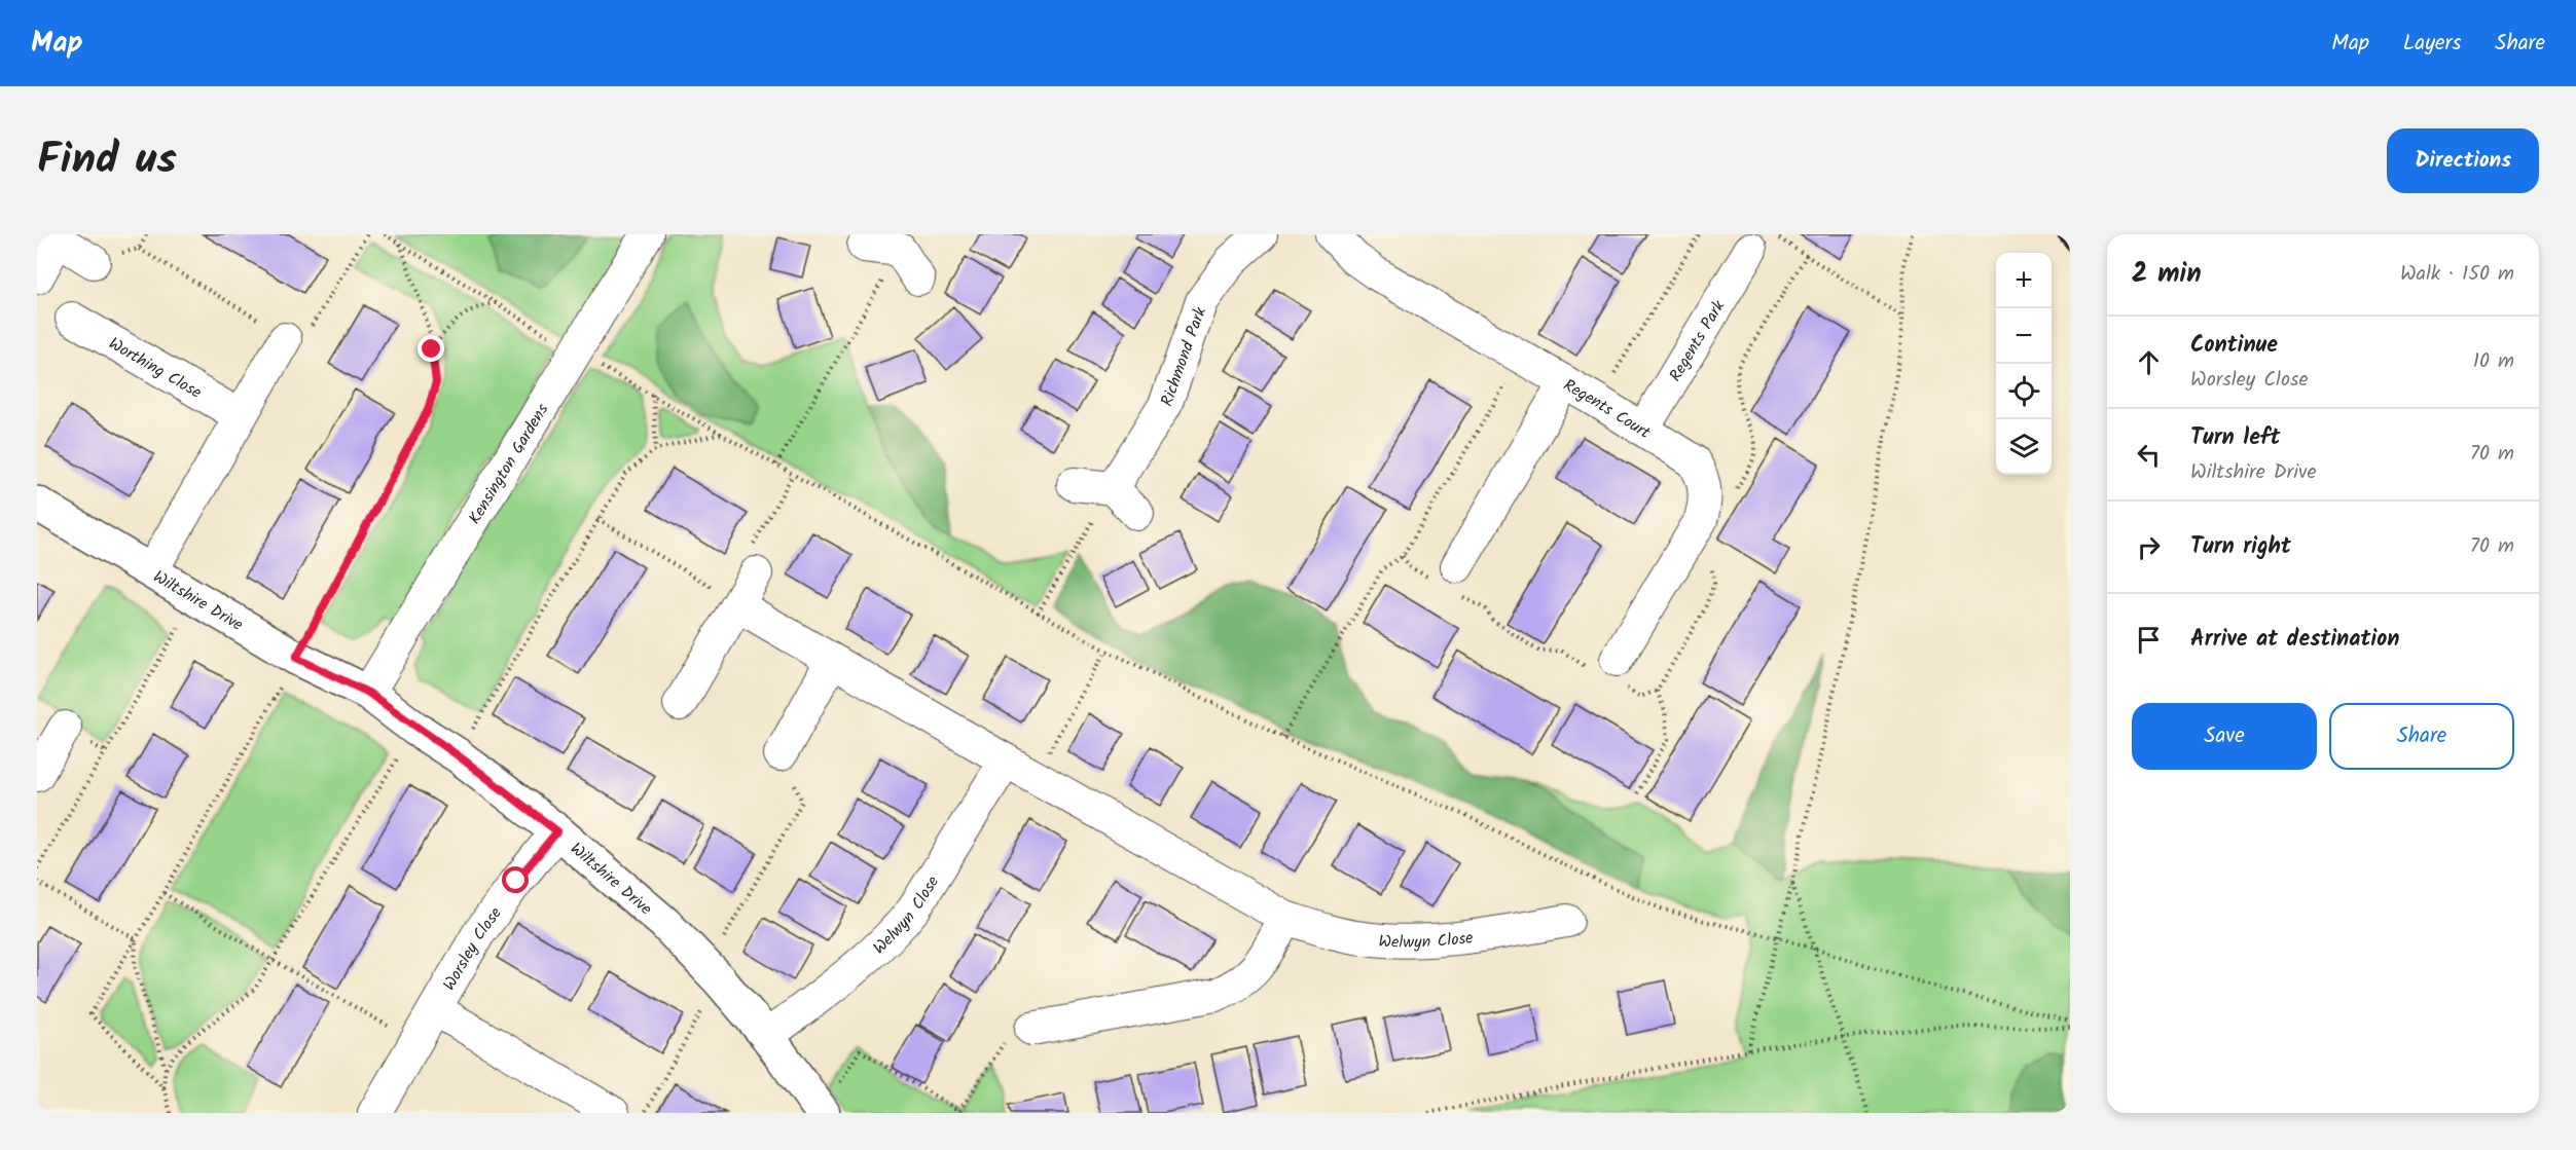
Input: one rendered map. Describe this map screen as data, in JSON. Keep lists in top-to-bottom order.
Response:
{
  "streets": {
    "street": [
      "Regents Park",
      "Richmond Park",
      "Worthing Close",
      "Regents Court",
      "Kensington Gardens",
      "Wiltshire Drive",
      "Welwyn Close",
      "Worsley Close"
    ]
  },
  "crossings": [
    ["Regents Park", "Regents Court"],
    ["Kensington Gardens", "Wiltshire Drive"],
    ["Wiltshire Drive", "Welwyn Close"],
    ["Wiltshire Drive", "Worsley Close"]
  ],
  "page": {
    "header": "Map",
    "nav": ["Map", "Layers", "Share"],
    "title": "Find us",
    "buttons": [
      "Directions",
      ["Save", "Share"]
    ],
    "heading": ["2 min", "Walk · 150 m"],
    "map_buttons": ["+", "−"],
    "list": [
      ["Continue", "Worsley Close", "10 m"],
      ["Turn left", "Wiltshire Drive", "70 m"],
      ["Turn right", "70 m"],
      "Arrive at destination"
    ]
  }
}
